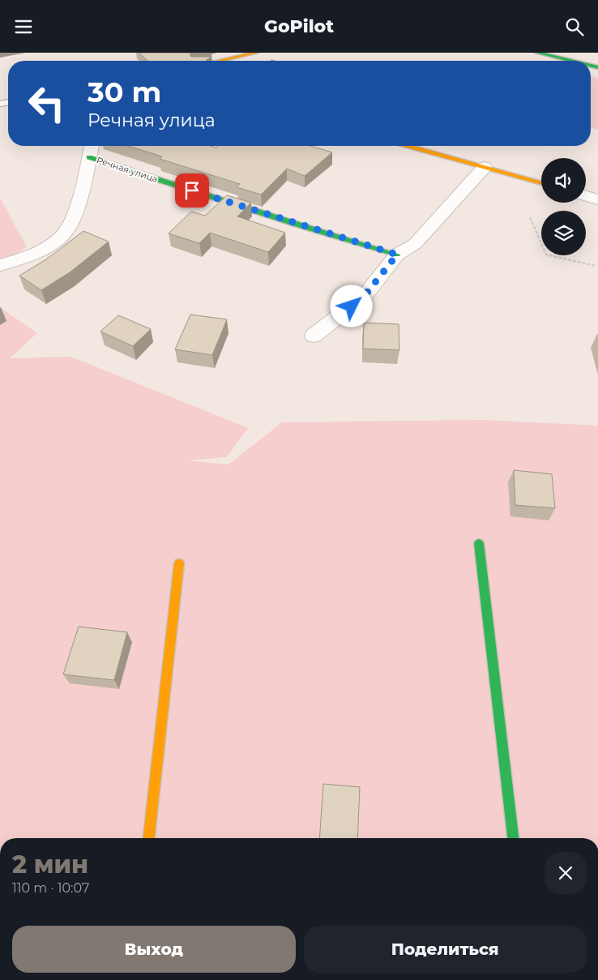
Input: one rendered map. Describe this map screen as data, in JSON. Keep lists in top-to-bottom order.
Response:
{
  "streets": {
    "street": ["Речная улица"]
  },
  "page": {
    "header": "GoPilot",
    "turn": ["30 m", "Речная улица"],
    "heading": ["2 мин", "110 m · 10:07"],
    "buttons": ["Выход", "Поделиться"]
  }
}
